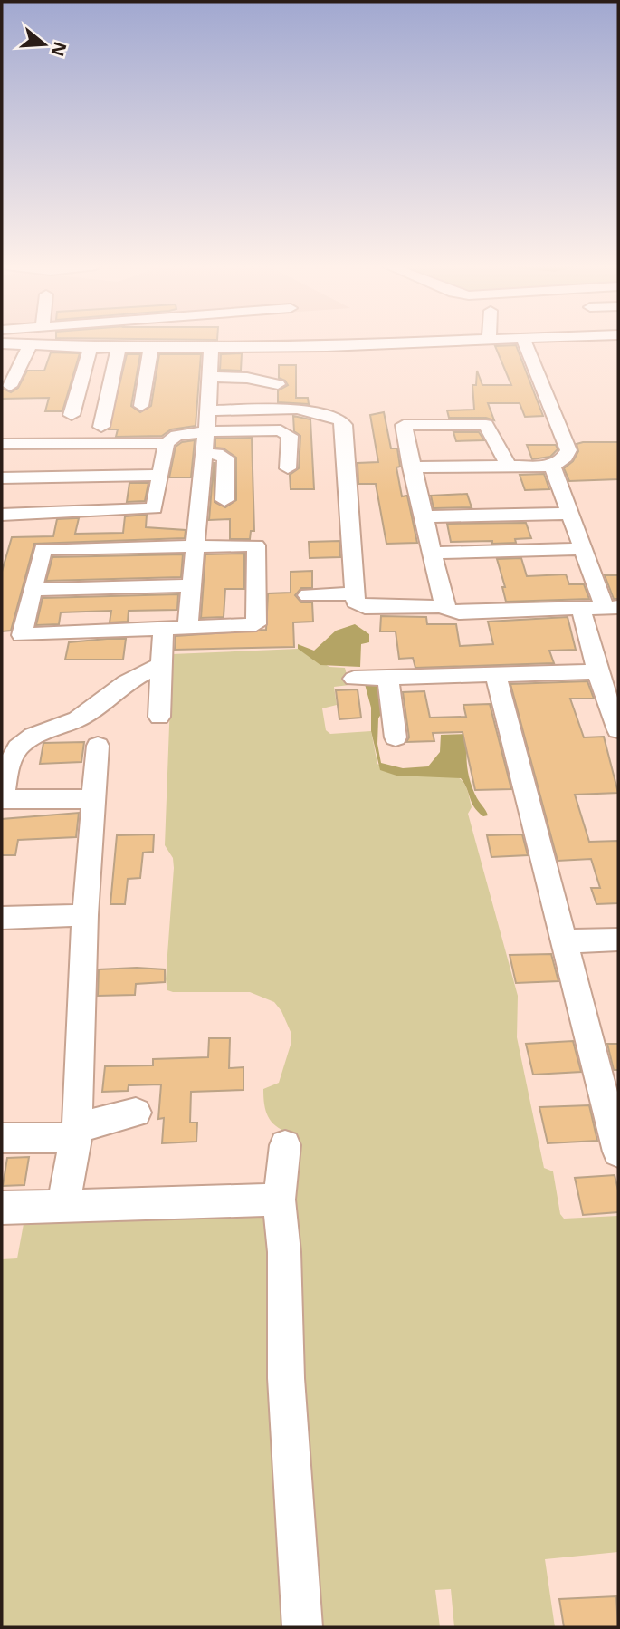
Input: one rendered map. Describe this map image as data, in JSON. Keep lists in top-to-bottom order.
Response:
{
  "north": "right"
}
